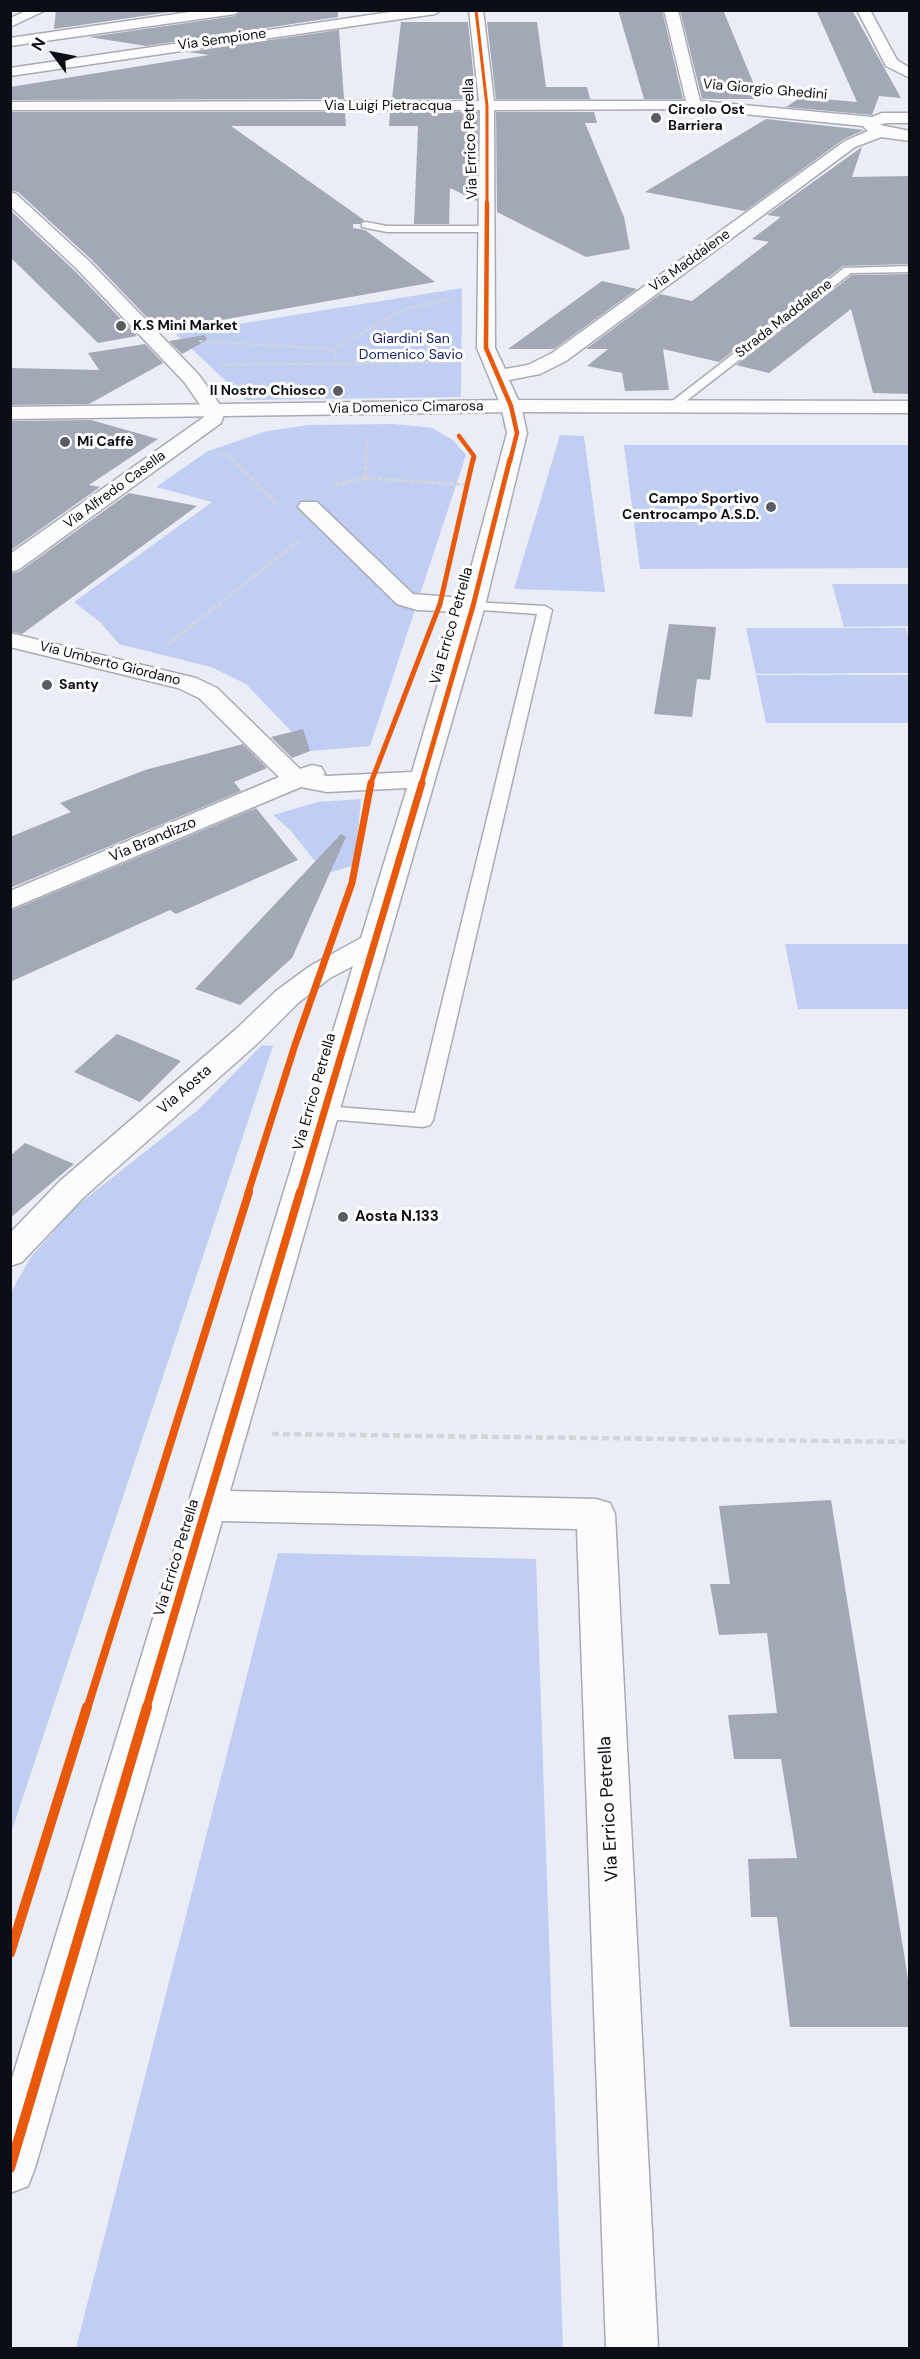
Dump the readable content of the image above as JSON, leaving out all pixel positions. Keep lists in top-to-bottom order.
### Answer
{
  "streets": {
    "street": [
      "Via Sempione",
      "Via Luigi Pietracqua",
      "Via Errico Petrella",
      "Via Maddalene",
      "Via Domenico Cimarosa",
      "Via Alfredo Casella",
      "Via Umberto Giordano",
      "Via Brandizzo",
      "Via Aosta"
    ],
    "lane": ["Strada Maddalene"]
  },
  "crossings": [
    ["Via Luigi Pietracqua", "Via Errico Petrella"],
    ["Via Luigi Pietracqua", "Via Maddalene"],
    ["Via Errico Petrella", "Via Maddalene"],
    ["Via Errico Petrella", "Via Domenico Cimarosa"],
    ["Via Errico Petrella", "Via Aosta"],
    ["Via Maddalene", "Via Domenico Cimarosa"],
    ["Strada Maddalene", "Via Domenico Cimarosa"],
    ["Via Domenico Cimarosa", "Via Alfredo Casella"],
    ["Via Umberto Giordano", "Via Brandizzo"]
  ],
  "parks": ["Giardini San Domenico Savio"],
  "places": [
    "Circolo Ost Barriera",
    "K.S Mini Market",
    "Il Nostro Chiosco",
    "Mi Caffè",
    "Campo Sportivo Centrocampo A.S.D.",
    "Santy",
    "Aosta N.133"
  ],
  "north": "top left"
}
